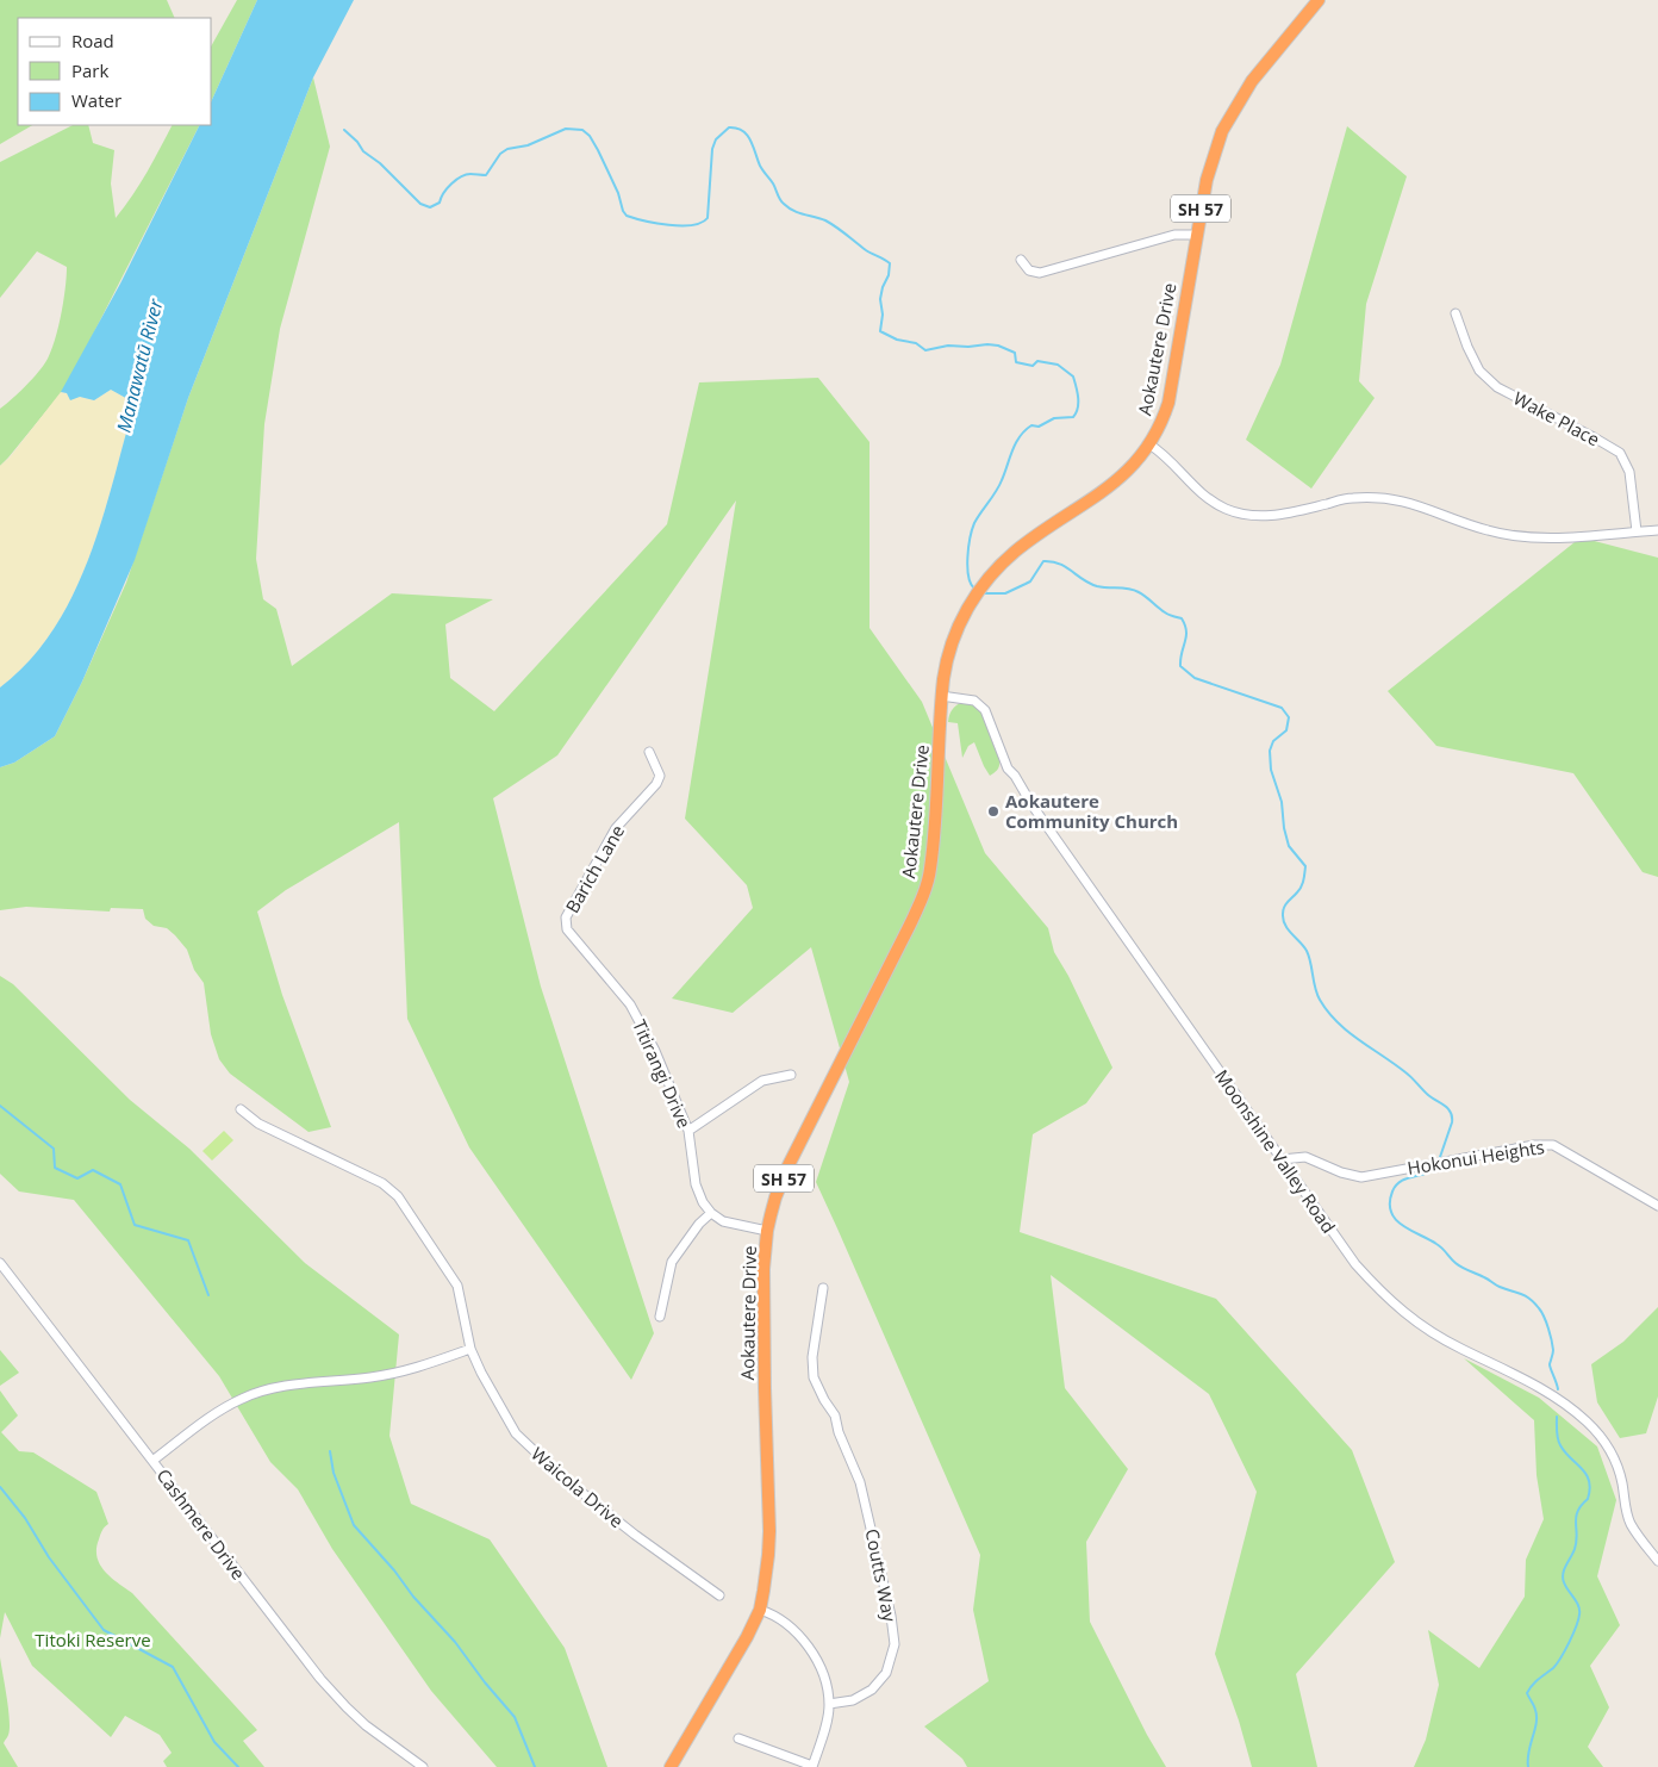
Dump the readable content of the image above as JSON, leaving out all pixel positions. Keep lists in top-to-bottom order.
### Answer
{
  "streets": {
    "highway": ["SH 57", "Aokautere Drive"],
    "street": [
      "Wake Place",
      "Barich Lane",
      "Titirangi Drive",
      "Moonshine Valley Road",
      "Hokonui Heights",
      "Waicola Drive",
      "Cashmere Drive",
      "Coutts Way"
    ]
  },
  "crossings": [
    ["Aokautere Drive", "Moonshine Valley Road"],
    ["Barich Lane", "Titirangi Drive"],
    ["Moonshine Valley Road", "Hokonui Heights"]
  ],
  "water": ["Manawatū River"],
  "parks": ["Titoki Reserve"],
  "places": ["Aokautere Community Church"],
  "legend": ["Road", "Park", "Water"]
}
